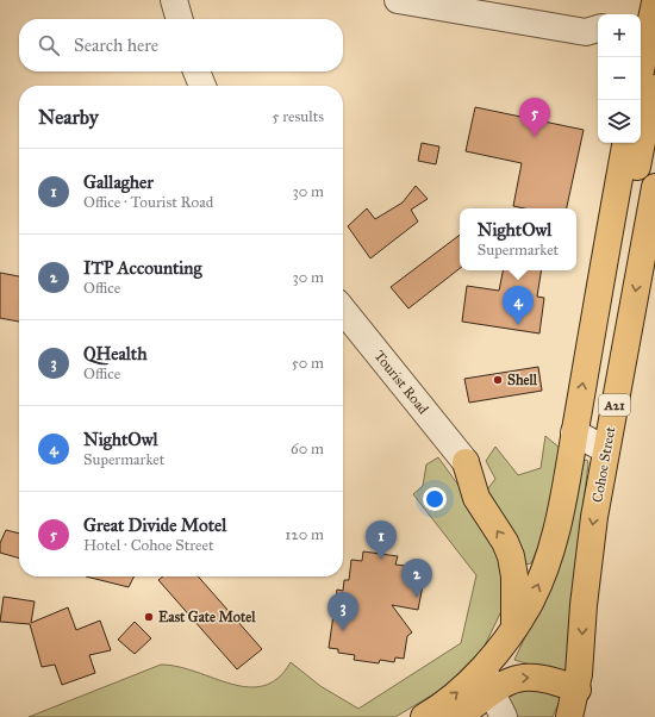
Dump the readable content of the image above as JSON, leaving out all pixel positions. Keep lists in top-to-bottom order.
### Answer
{
  "streets": {
    "highway": ["A21", "Cohoe Street"],
    "street": ["Tourist Road"]
  },
  "places": ["Shell", "East Gate Motel"],
  "page": {
    "map_buttons": ["+", "−"],
    "search": "Search here",
    "heading": ["Nearby", "5 results"],
    "pins": [
      "5",
      "4",
      "1",
      "2",
      "3"
    ],
    "list": [
      {
        "mark": "1",
        "name": "Gallagher",
        "note": "Office · Tourist Road",
        "value": "30 m"
      },
      {
        "mark": "2",
        "name": "ITP Accounting",
        "note": "Office",
        "value": "30 m"
      },
      {
        "mark": "3",
        "name": "QHealth",
        "note": "Office",
        "value": "50 m"
      },
      {
        "mark": "4",
        "name": "NightOwl",
        "note": "Supermarket",
        "value": "60 m"
      },
      {
        "mark": "5",
        "name": "Great Divide Motel",
        "note": "Hotel · Cohoe Street",
        "value": "120 m"
      }
    ],
    "popup": ["NightOwl", "Supermarket"]
  }
}
